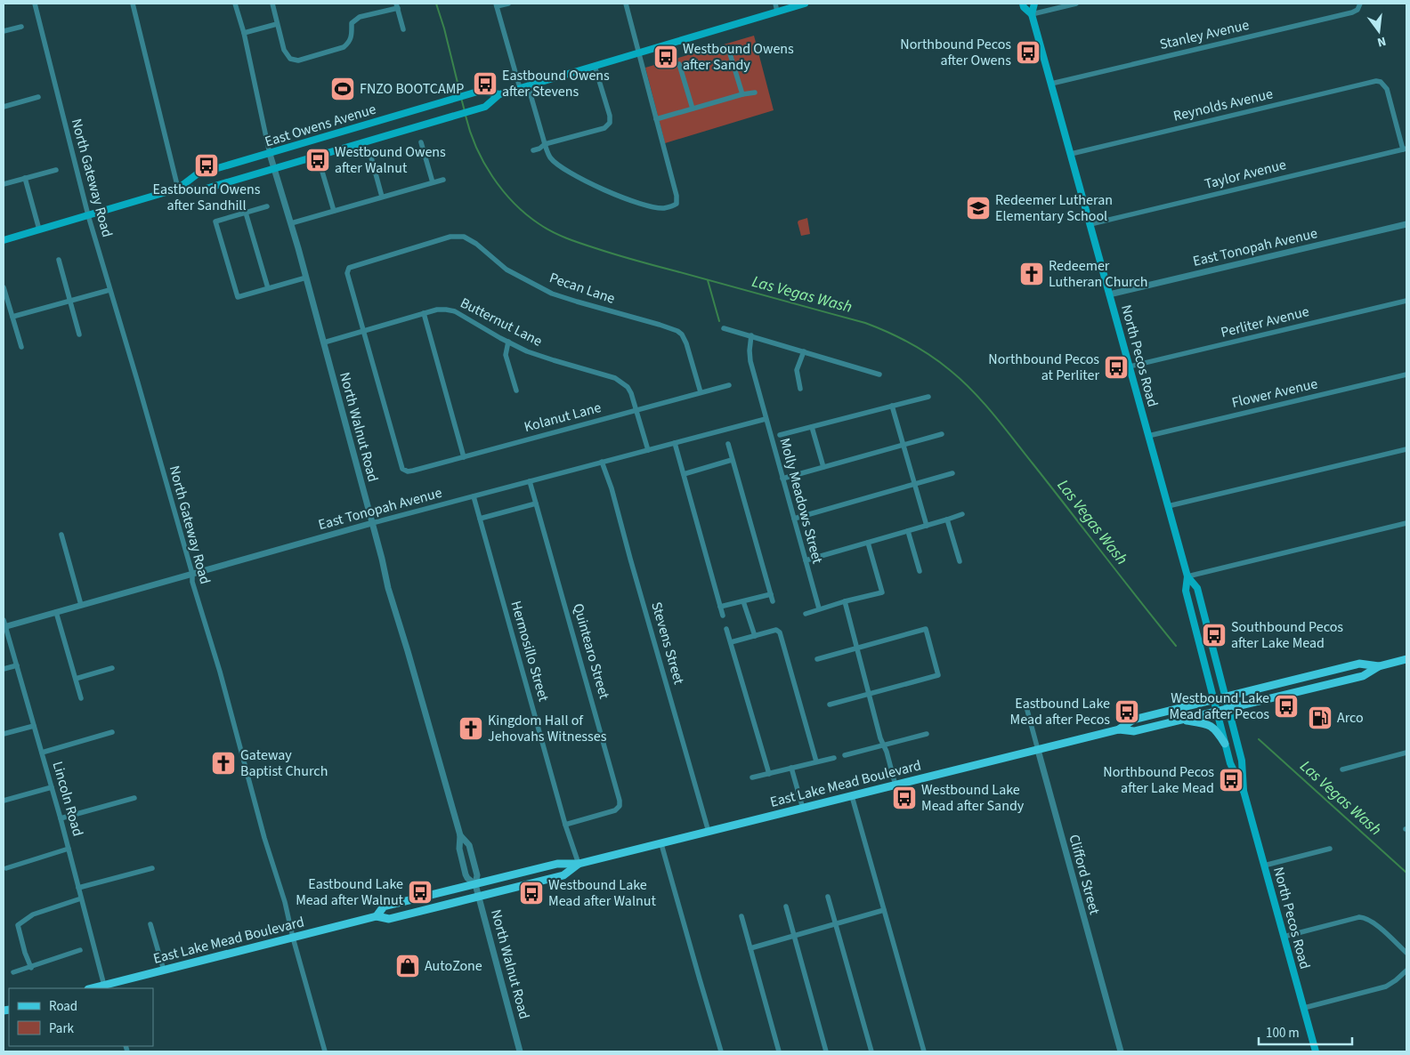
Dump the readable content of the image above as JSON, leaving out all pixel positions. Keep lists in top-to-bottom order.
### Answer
{
  "streets": {
    "main road": ["East Owens Avenue", "North Pecos Road", "East Lake Mead Boulevard"],
    "street": [
      "Stanley Avenue",
      "Reynolds Avenue",
      "Taylor Avenue",
      "North Gateway Road",
      "East Tonopah Avenue",
      "Pecan Lane",
      "Butternut Lane",
      "Perliter Avenue",
      "Flower Avenue",
      "Kolanut Lane",
      "North Walnut Road",
      "Molly Meadows Street",
      "Stevens Street",
      "Hermosillo Street",
      "Quintearo Street",
      "Lincoln Road",
      "Clifford Street"
    ]
  },
  "crossings": [
    ["Stanley Avenue", "North Pecos Road"],
    ["Reynolds Avenue", "Taylor Avenue"],
    ["Reynolds Avenue", "North Pecos Road"],
    ["East Owens Avenue", "North Gateway Road"],
    ["East Owens Avenue", "North Walnut Road"],
    ["Taylor Avenue", "North Pecos Road"],
    ["North Gateway Road", "East Tonopah Avenue"],
    ["North Gateway Road", "East Lake Mead Boulevard"],
    ["East Tonopah Avenue", "Butternut Lane"],
    ["East Tonopah Avenue", "North Pecos Road"],
    ["East Tonopah Avenue", "North Walnut Road"],
    ["East Tonopah Avenue", "Molly Meadows Street"],
    ["East Tonopah Avenue", "Stevens Street"],
    ["East Tonopah Avenue", "Hermosillo Street"],
    ["East Tonopah Avenue", "Quintearo Street"],
    ["East Tonopah Avenue", "Lincoln Road"],
    ["Pecan Lane", "Butternut Lane"],
    ["Pecan Lane", "Kolanut Lane"],
    ["Butternut Lane", "Kolanut Lane"],
    ["Butternut Lane", "North Walnut Road"],
    ["Perliter Avenue", "North Pecos Road"],
    ["North Pecos Road", "Flower Avenue"],
    ["North Pecos Road", "East Lake Mead Boulevard"],
    ["North Walnut Road", "East Lake Mead Boulevard"],
    ["Stevens Street", "East Lake Mead Boulevard"],
    ["Hermosillo Street", "Quintearo Street"],
    ["Hermosillo Street", "East Lake Mead Boulevard"],
    ["East Lake Mead Boulevard", "Lincoln Road"],
    ["East Lake Mead Boulevard", "Clifford Street"]
  ],
  "water": ["Las Vegas Wash"],
  "places": {
    "bus stop": [
      "Northbound Pecos after Owens",
      "Westbound Owens after Sandy",
      "Eastbound Owens after Stevens",
      "Westbound Owens after Walnut",
      "Eastbound Owens after Sandhill",
      "Northbound Pecos at Perliter",
      "Southbound Pecos after Lake Mead",
      "Westbound Lake Mead after Pecos",
      "Eastbound Lake Mead after Pecos",
      "Northbound Pecos after Lake Mead",
      "Westbound Lake Mead after Sandy",
      "Eastbound Lake Mead after Walnut",
      "Westbound Lake Mead after Walnut"
    ],
    "sports": ["FNZO BOOTCAMP"],
    "school or university": ["Redeemer Lutheran Elementary School"],
    "church": ["Redeemer Lutheran Church", "Kingdom Hall of Jehovahs Witnesses", "Gateway Baptist Church"],
    "fuel station": ["Arco"],
    "shop": ["AutoZone"]
  },
  "legend": ["Road", "Park"],
  "scale_bar": "100 m",
  "north": "bottom"
}
